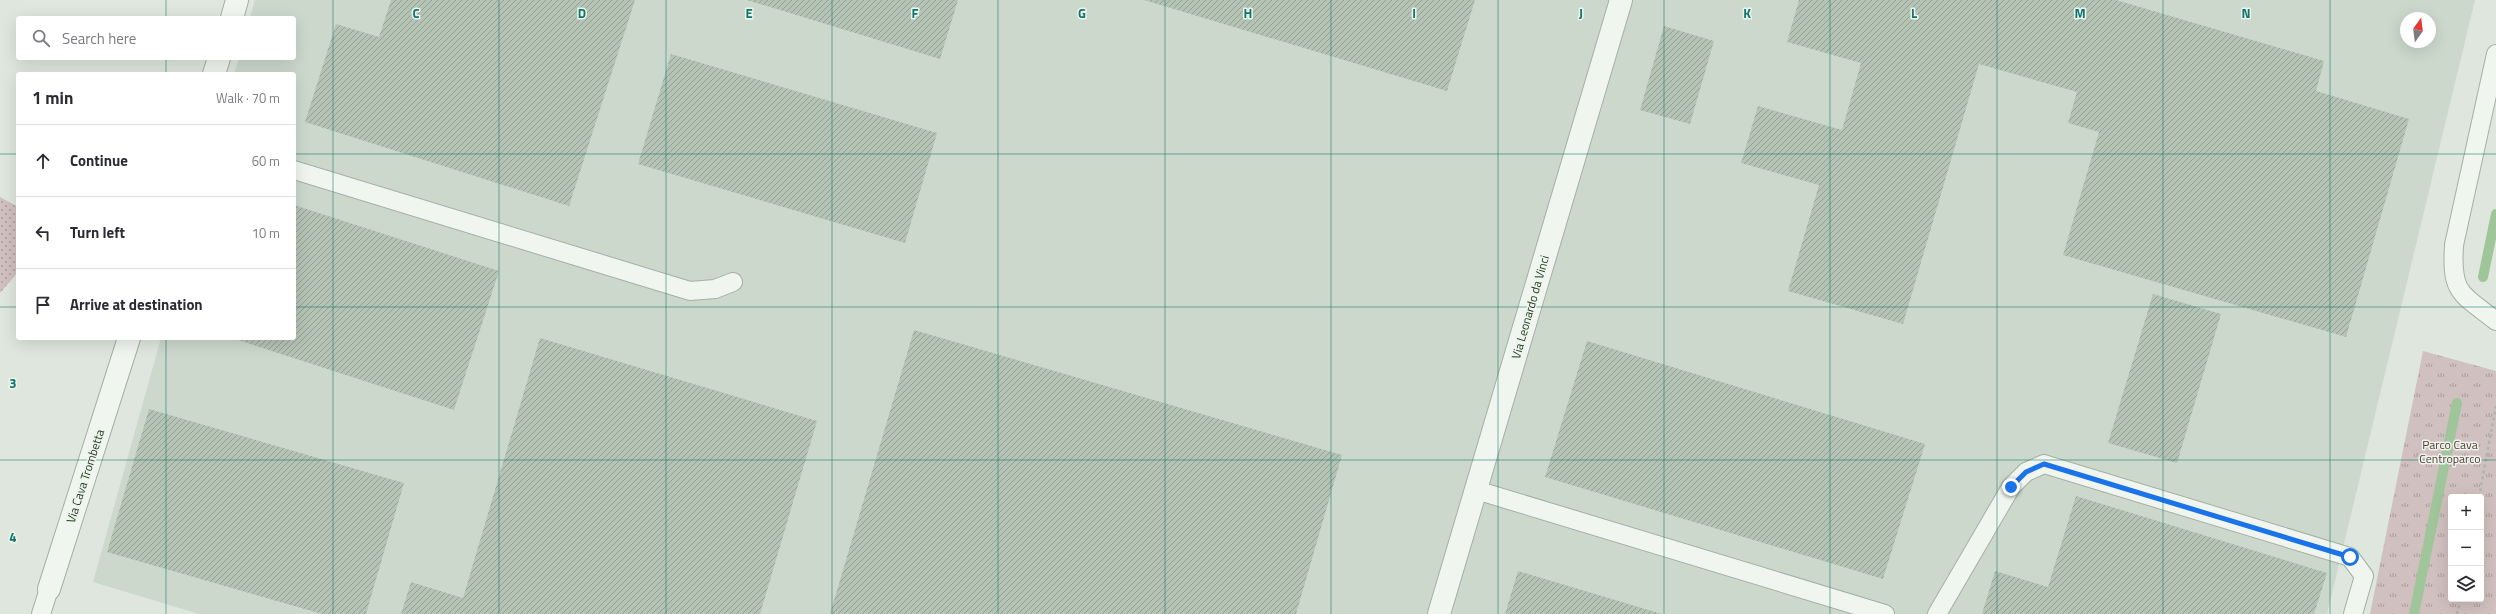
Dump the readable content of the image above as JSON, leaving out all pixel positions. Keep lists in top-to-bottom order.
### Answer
{
  "streets": {
    "street": ["Via Leonardo da Vinci", "Via Cava Trombetta"]
  },
  "parks": ["Parco Cava Centroparco"],
  "north": "top",
  "page": {
    "search": "Search here",
    "heading": ["1 min", "Walk · 70 m"],
    "list": [
      ["Continue", "60 m"],
      ["Turn left", "10 m"],
      "Arrive at destination"
    ],
    "map_buttons": ["+", "−"]
  },
  "grid": {
    "columns": [
      "C",
      "D",
      "E",
      "F",
      "G",
      "H",
      "I",
      "J",
      "K",
      "L",
      "M",
      "N"
    ],
    "rows": ["3", "4"]
  }
}
